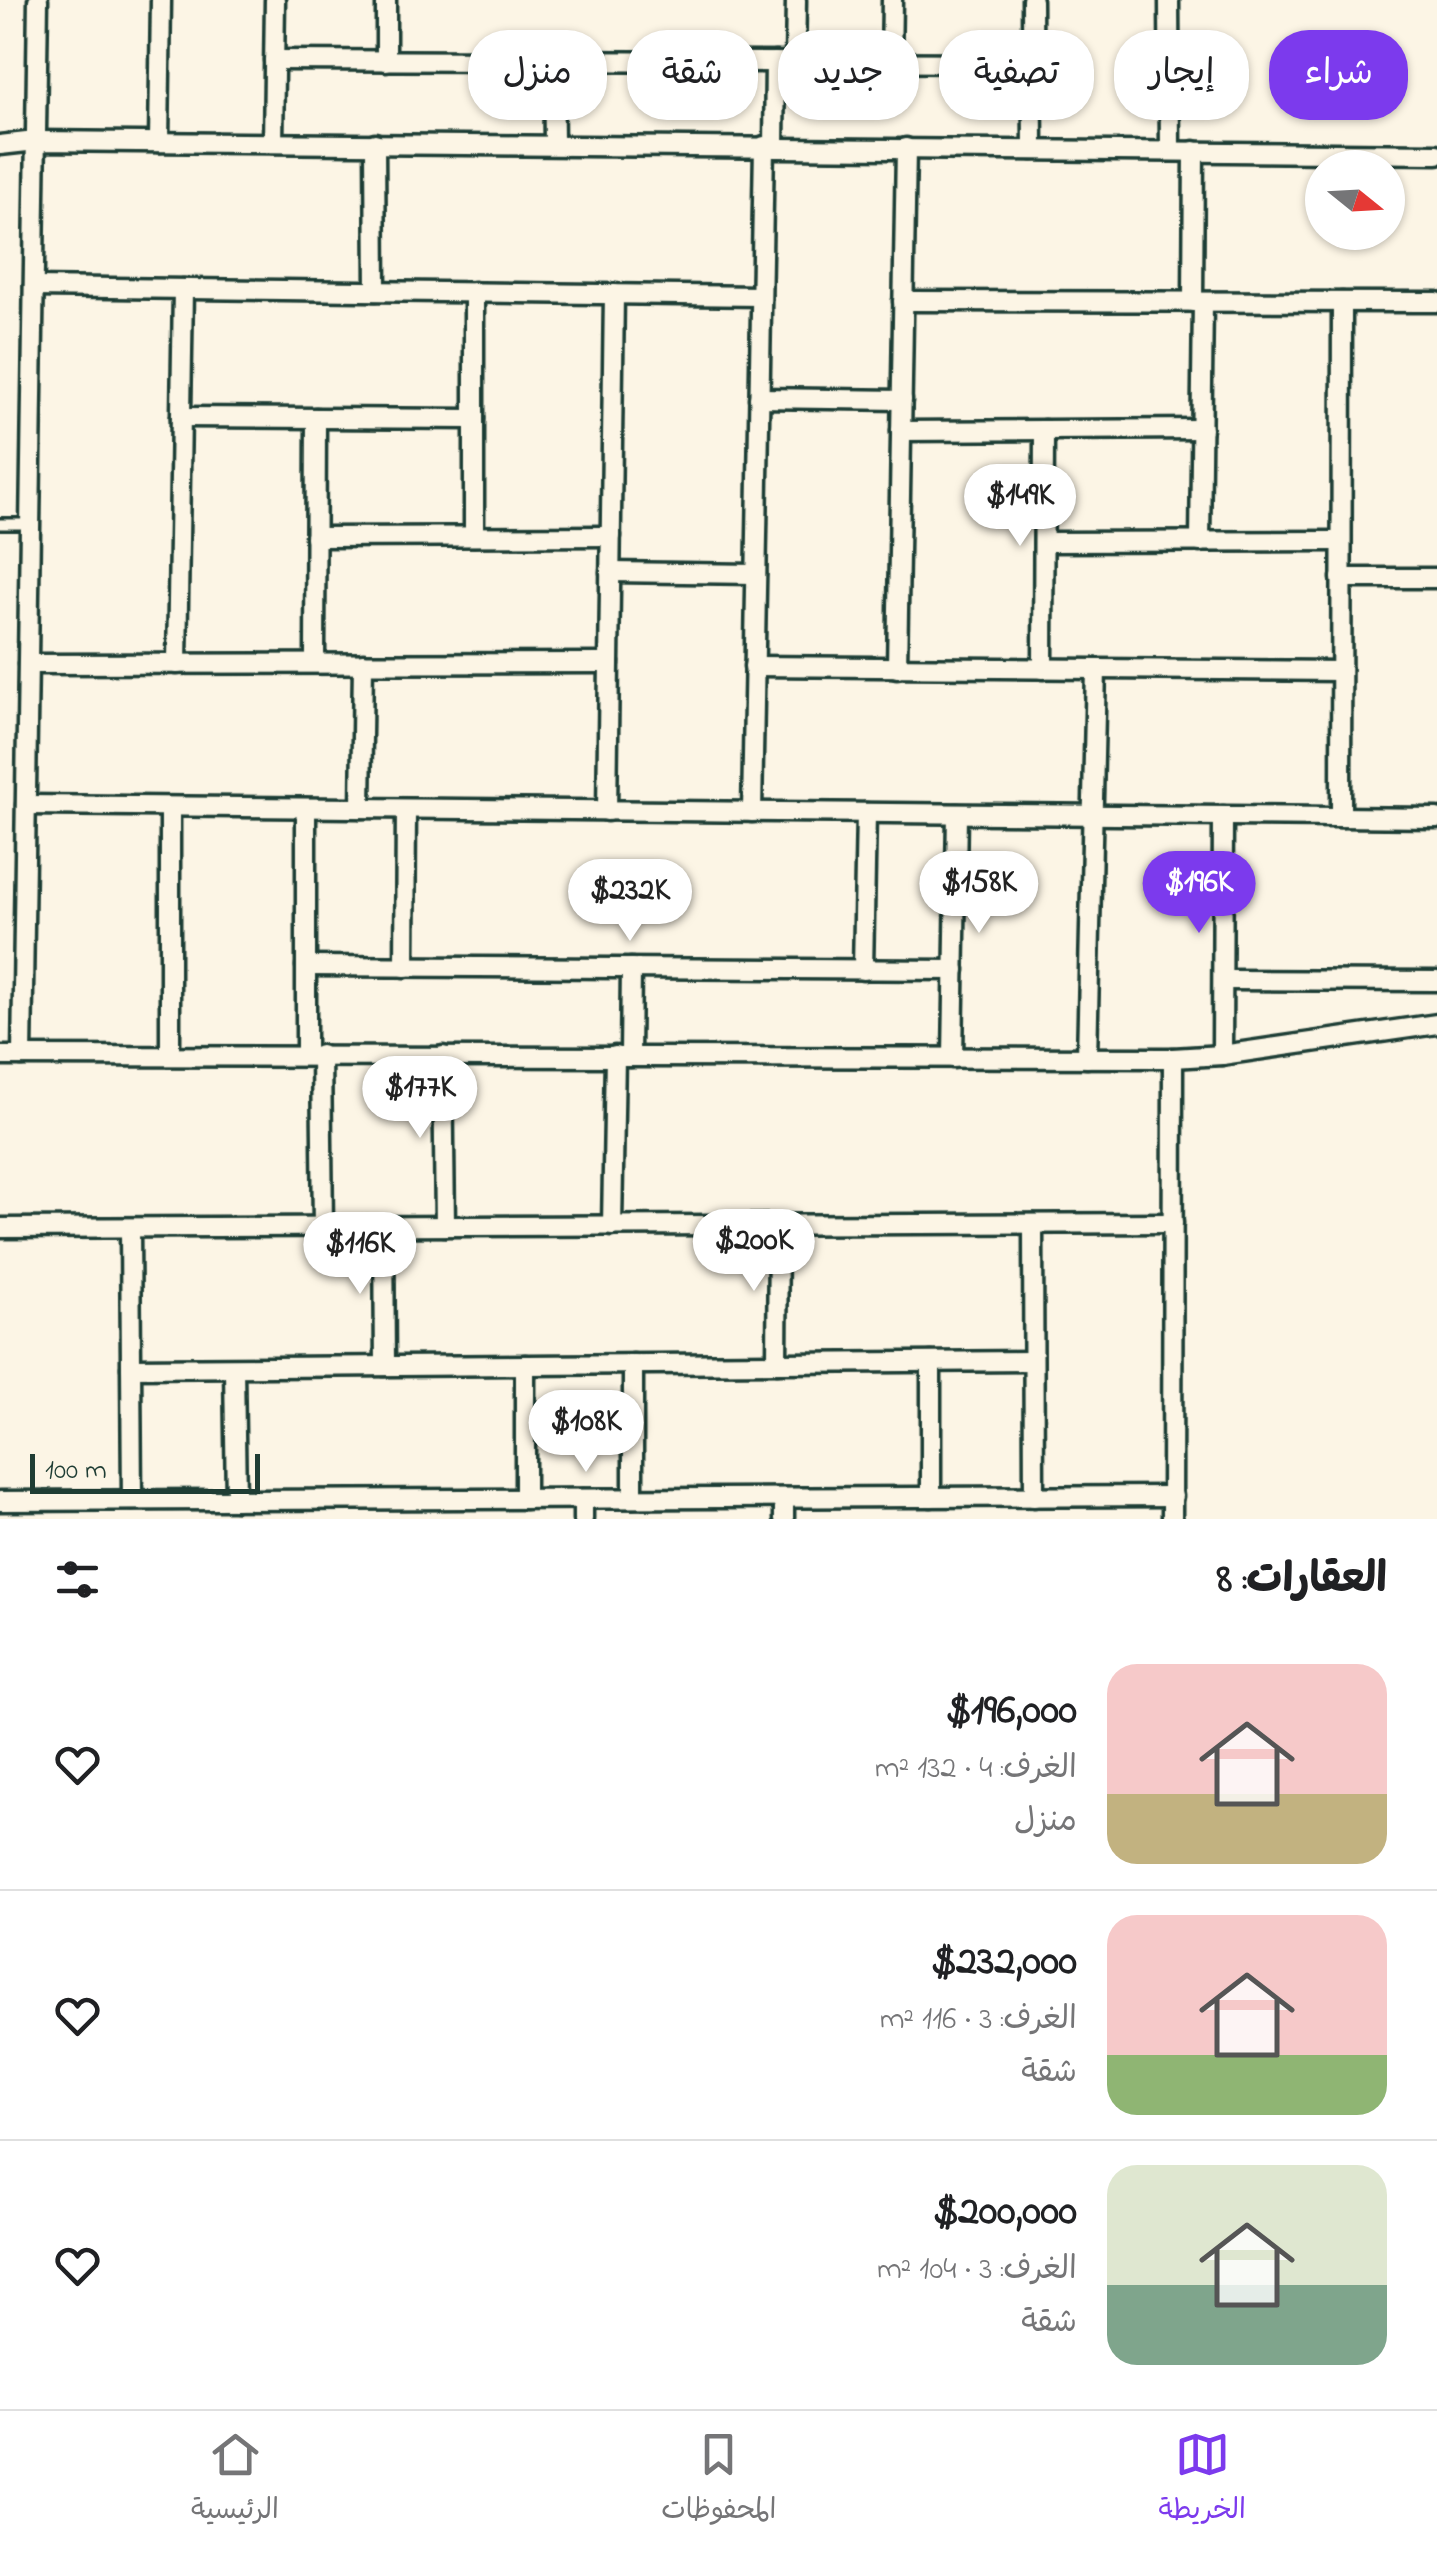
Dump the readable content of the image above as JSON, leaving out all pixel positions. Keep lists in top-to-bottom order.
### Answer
{
  "scale_bar": "100 m",
  "north": "right",
  "page": {
    "chip": [
      "شراء",
      "إيجار",
      "تصفية",
      "جديد",
      "شقة",
      "منزل"
    ],
    "price": [
      "$149K",
      "$158K",
      "$196K",
      "$232K",
      "$177K",
      "$200K",
      "$116K",
      "$108K"
    ],
    "scale": "100 m",
    "heading": "العقارات: 8",
    "list": [
      {
        "name": "$196,000",
        "note": "الغرف: 4 · 132 m² · منزل"
      },
      {
        "name": "$232,000",
        "note": "الغرف: 3 · 116 m² · شقة"
      },
      {
        "name": "$200,000",
        "note": "الغرف: 3 · 104 m² · شقة"
      }
    ],
    "tabs": ["الخريطة", "المحفوظات", "الرئيسية"]
  }
}
